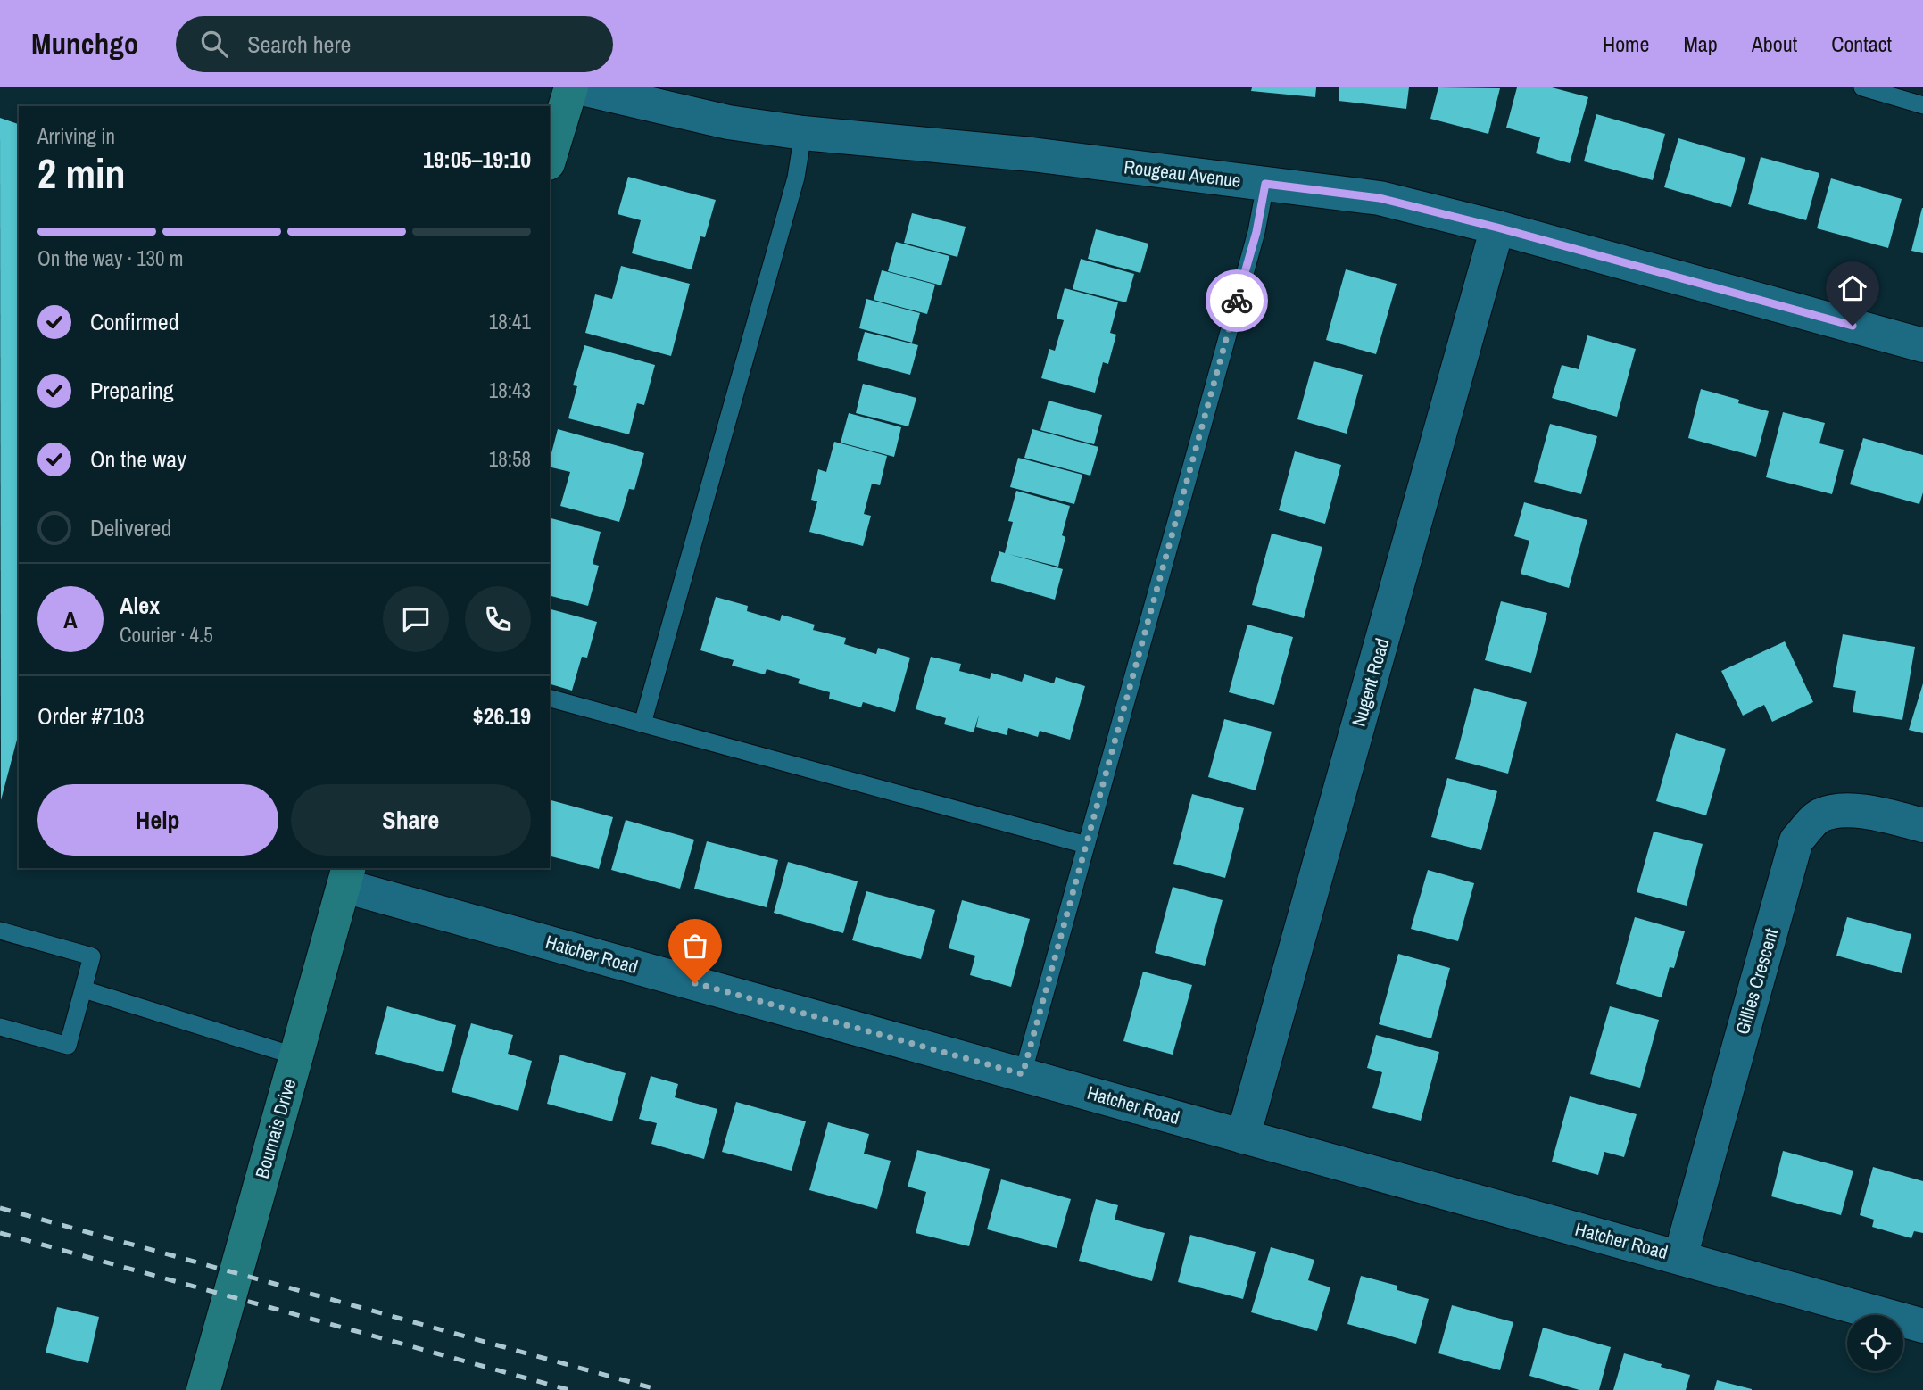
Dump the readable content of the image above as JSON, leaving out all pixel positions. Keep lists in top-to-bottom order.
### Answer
{
  "streets": {
    "street": [
      "Rougeau Avenue",
      "Nugent Road",
      "Hatcher Road",
      "Gillies Crescent",
      "Bournais Drive"
    ]
  },
  "crossings": [
    ["Rougeau Avenue", "Nugent Road"],
    ["Nugent Road", "Hatcher Road"],
    ["Hatcher Road", "Gillies Crescent"],
    ["Hatcher Road", "Bournais Drive"]
  ],
  "page": {
    "header": "Munchgo",
    "search": "Search here",
    "nav": [
      "Home",
      "Map",
      "About",
      "Contact"
    ],
    "heading": ["2 min", "Arriving in", "19:05–19:10"],
    "panel": [
      "Alex",
      "Courier · 4.5",
      "Order #7103",
      "$26.19"
    ],
    "bar": "On the way · 130 m",
    "list": [
      ["Confirmed", "18:41"],
      ["Preparing", "18:43"],
      ["On the way", "18:58"],
      "Delivered"
    ],
    "round": "A",
    "buttons": ["Help", "Share"]
  }
}
